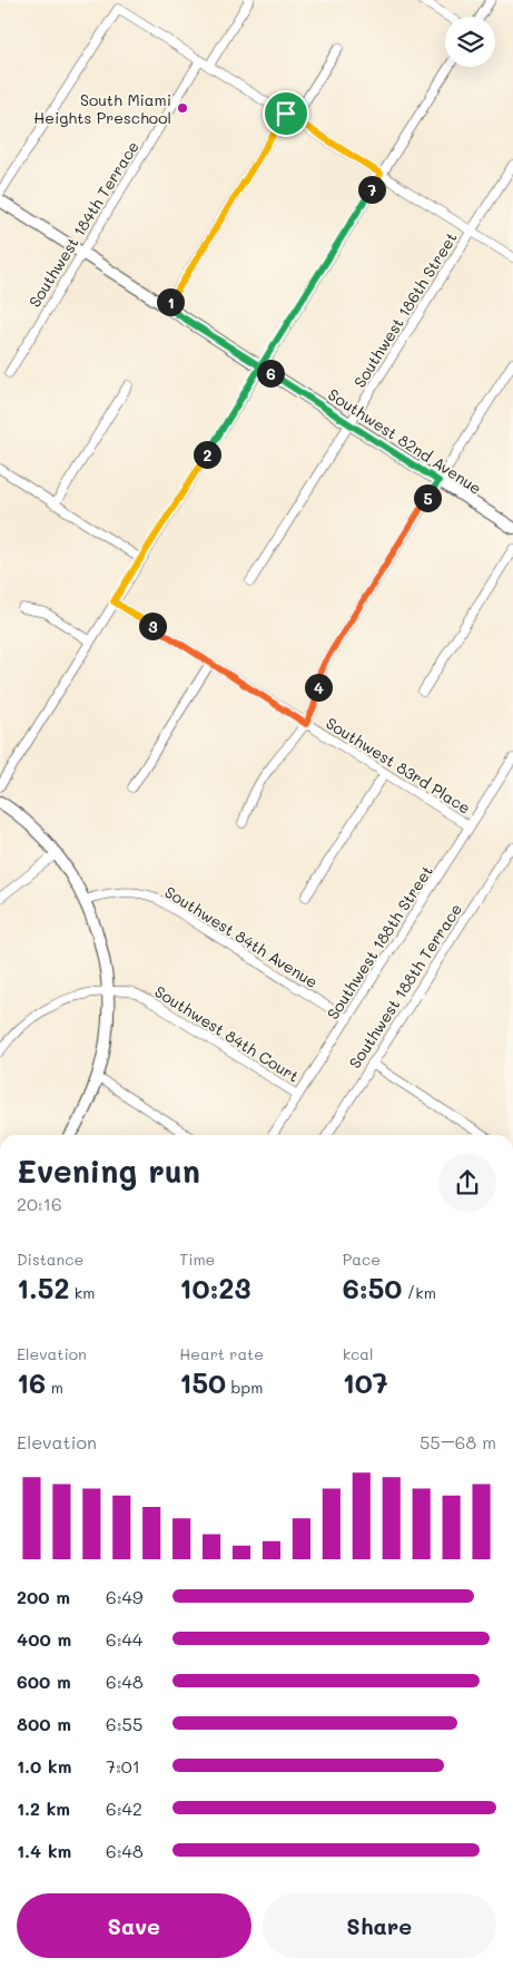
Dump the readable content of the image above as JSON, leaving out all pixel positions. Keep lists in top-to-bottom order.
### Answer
{
  "streets": {
    "street": [
      "Southwest 184th Terrace",
      "Southwest 186th Street",
      "Southwest 82nd Avenue",
      "Southwest 83rd Place",
      "Southwest 84th Avenue",
      "Southwest 188th Street",
      "Southwest 188th Terrace",
      "Southwest 84th Court"
    ]
  },
  "crossings": [
    ["Southwest 184th Terrace", "Southwest 82nd Avenue"],
    ["Southwest 186th Street", "Southwest 82nd Avenue"],
    ["Southwest 83rd Place", "Southwest 188th Street"],
    ["Southwest 84th Avenue", "Southwest 188th Street"],
    ["Southwest 188th Street", "Southwest 84th Court"]
  ],
  "places": ["South Miami Heights Preschool"],
  "page": {
    "pins": [
      "7",
      "1",
      "6",
      "2",
      "5",
      "3",
      "4"
    ],
    "heading": ["Evening run", "20:16"],
    "stats": [
      ["Distance", "1.52 km"],
      ["Time", "10:23"],
      ["Pace", "6:50 /km"],
      ["Elevation", "16 m"],
      ["Heart rate", "150 bpm"],
      ["kcal", "107"]
    ],
    "chart": ["Elevation", "55–68 m"],
    "list": [
      {
        "name": "200 m",
        "note": "6:49"
      },
      {
        "name": "400 m",
        "note": "6:44"
      },
      {
        "name": "600 m",
        "note": "6:48"
      },
      {
        "name": "800 m",
        "note": "6:55"
      },
      {
        "name": "1.0 km",
        "note": "7:01"
      },
      {
        "name": "1.2 km",
        "note": "6:42"
      },
      {
        "name": "1.4 km",
        "note": "6:48"
      }
    ],
    "buttons": ["Save", "Share"]
  }
}
